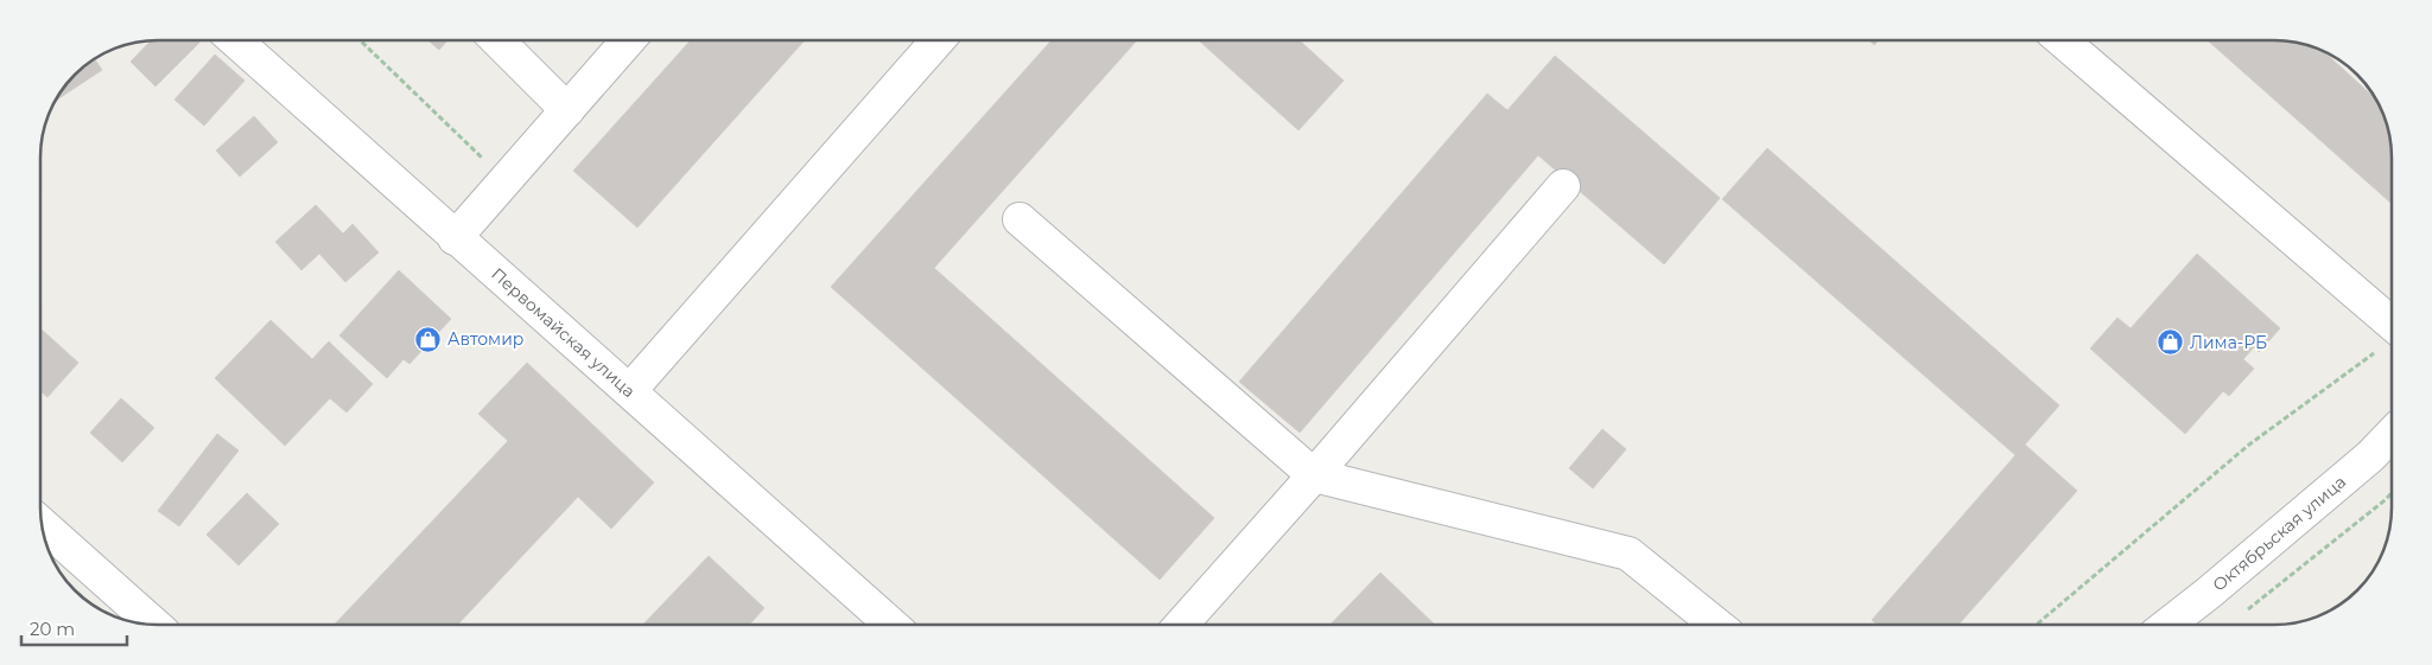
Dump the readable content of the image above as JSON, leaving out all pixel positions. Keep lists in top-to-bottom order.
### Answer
{
  "streets": {
    "street": ["Первомайская улица", "Октябрьская улица"]
  },
  "places": {
    "shop": ["Автомир", "Лима-РБ"]
  },
  "scale_bar": "20 m"
}
